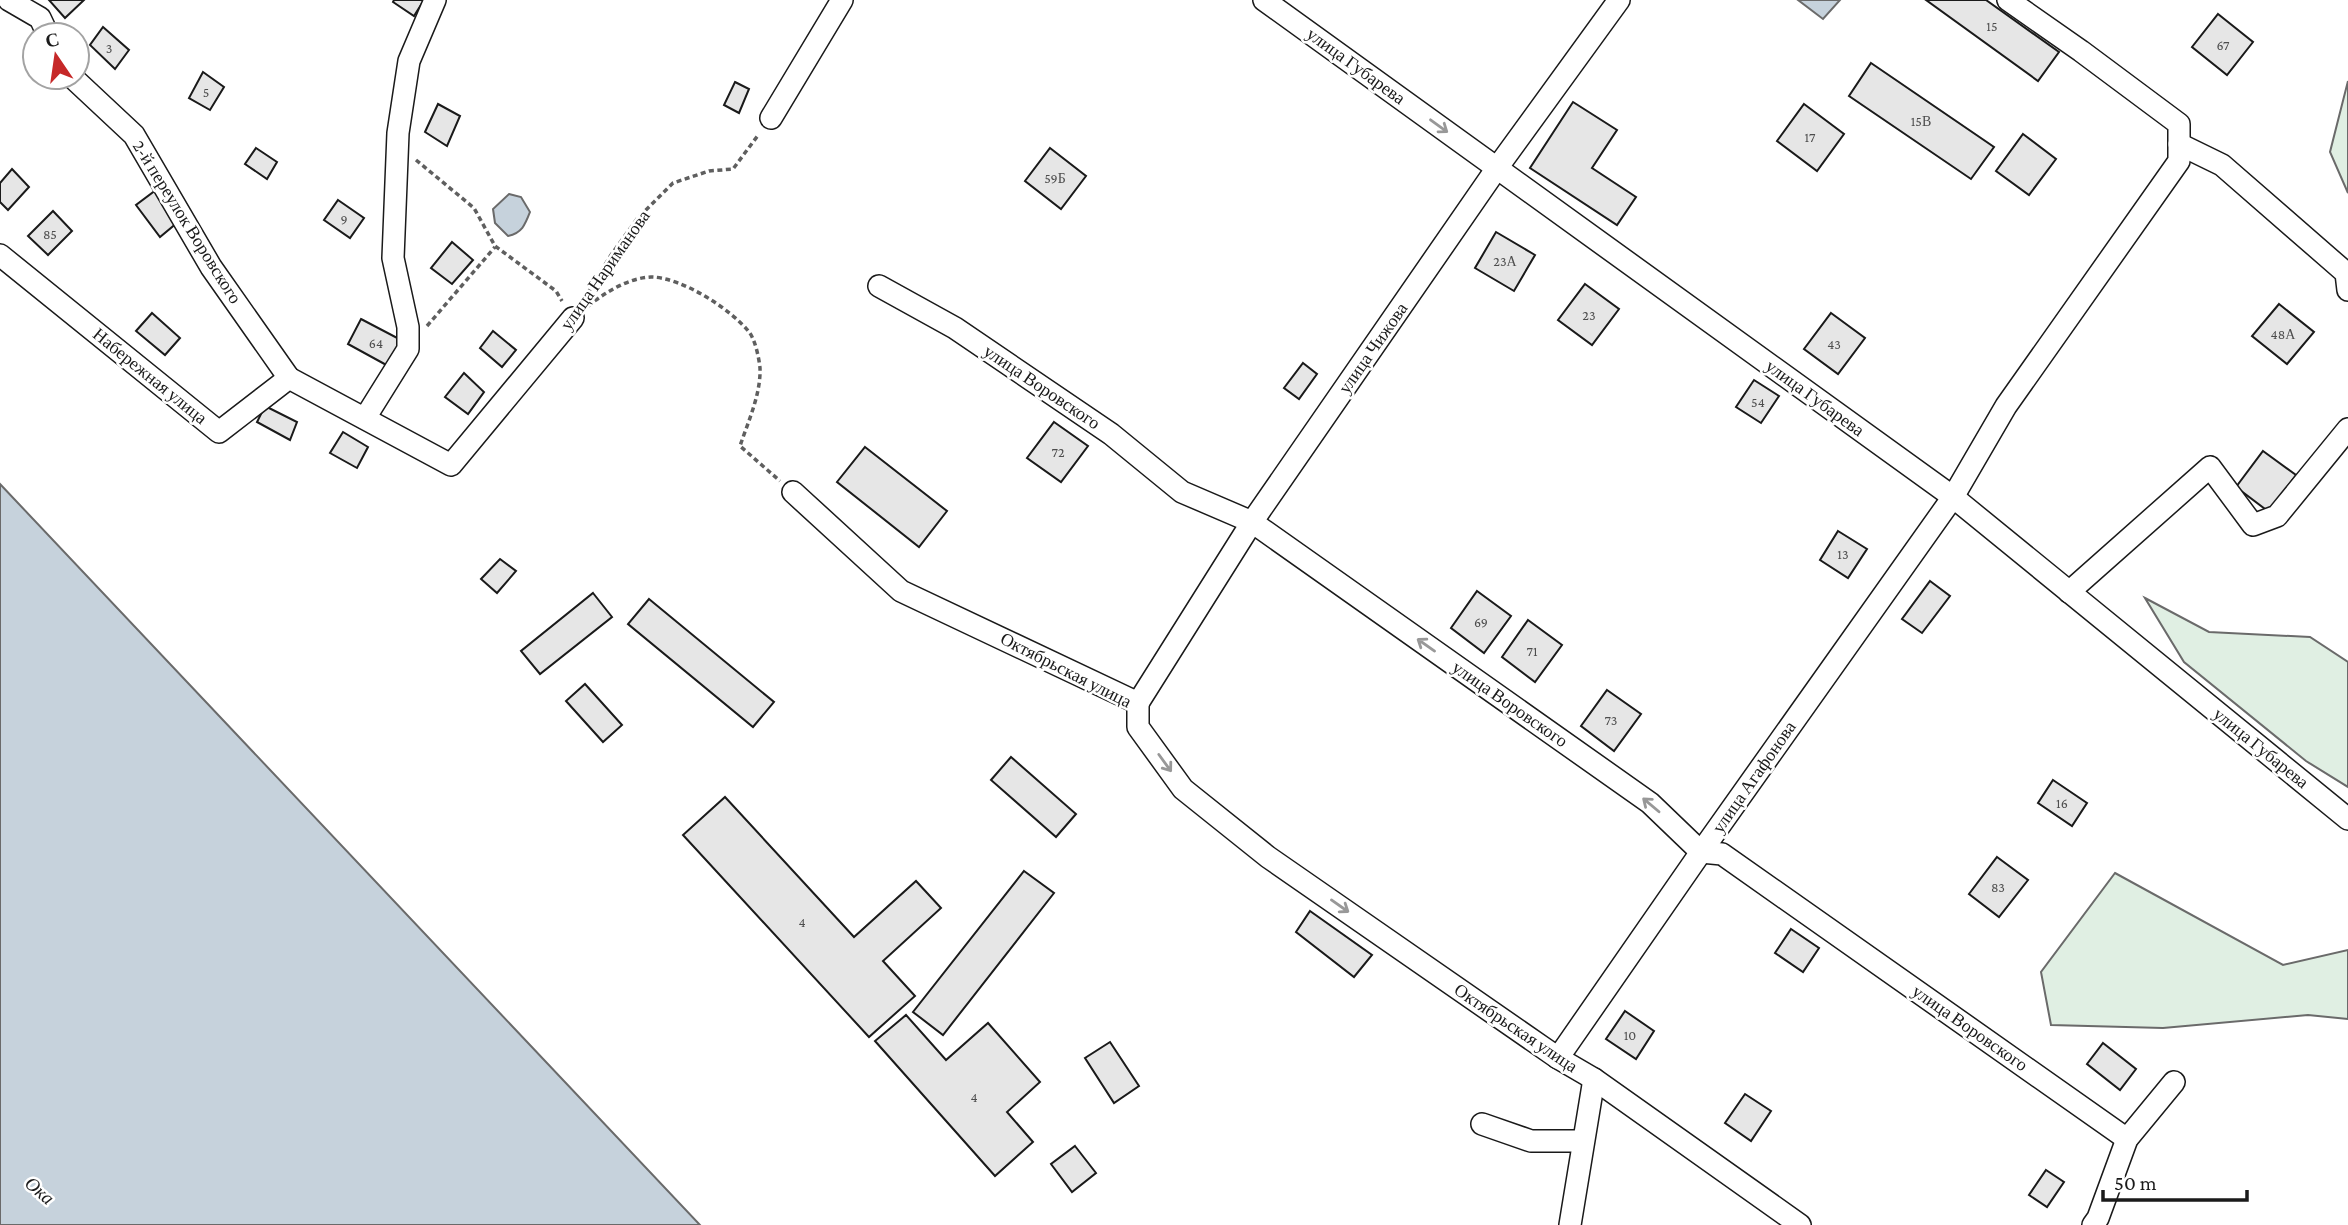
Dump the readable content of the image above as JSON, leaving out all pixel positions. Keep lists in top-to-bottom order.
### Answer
{
  "streets": {
    "street": [
      "улица Губарева",
      "2-й переулок Воровского",
      "улица Нариманова",
      "улица Чижова",
      "Набережная улица",
      "улица Воровского",
      "Октябрьская улица",
      "улица Агафонова"
    ]
  },
  "crossings": [
    ["улица Губарева", "улица Чижова"],
    ["улица Губарева", "улица Агафонова"],
    ["2-й переулок Воровского", "Набережная улица"],
    ["улица Чижова", "улица Воровского"],
    ["улица Чижова", "Октябрьская улица"],
    ["улица Воровского", "улица Агафонова"],
    ["Октябрьская улица", "улица Агафонова"]
  ],
  "one_way": ["улица Воровского", "Октябрьская улица"],
  "water": ["Ока"],
  "house_numbers": [
    "15",
    "67",
    "3",
    "5",
    "15В",
    "17",
    "59Б",
    "9",
    "85",
    "23А",
    "23",
    "48А",
    "64",
    "43",
    "54",
    "72",
    "13",
    "69",
    "71",
    "73",
    "16",
    "83",
    "4",
    "10",
    "4"
  ],
  "scale_bar": "50 m",
  "north": "top"
}
